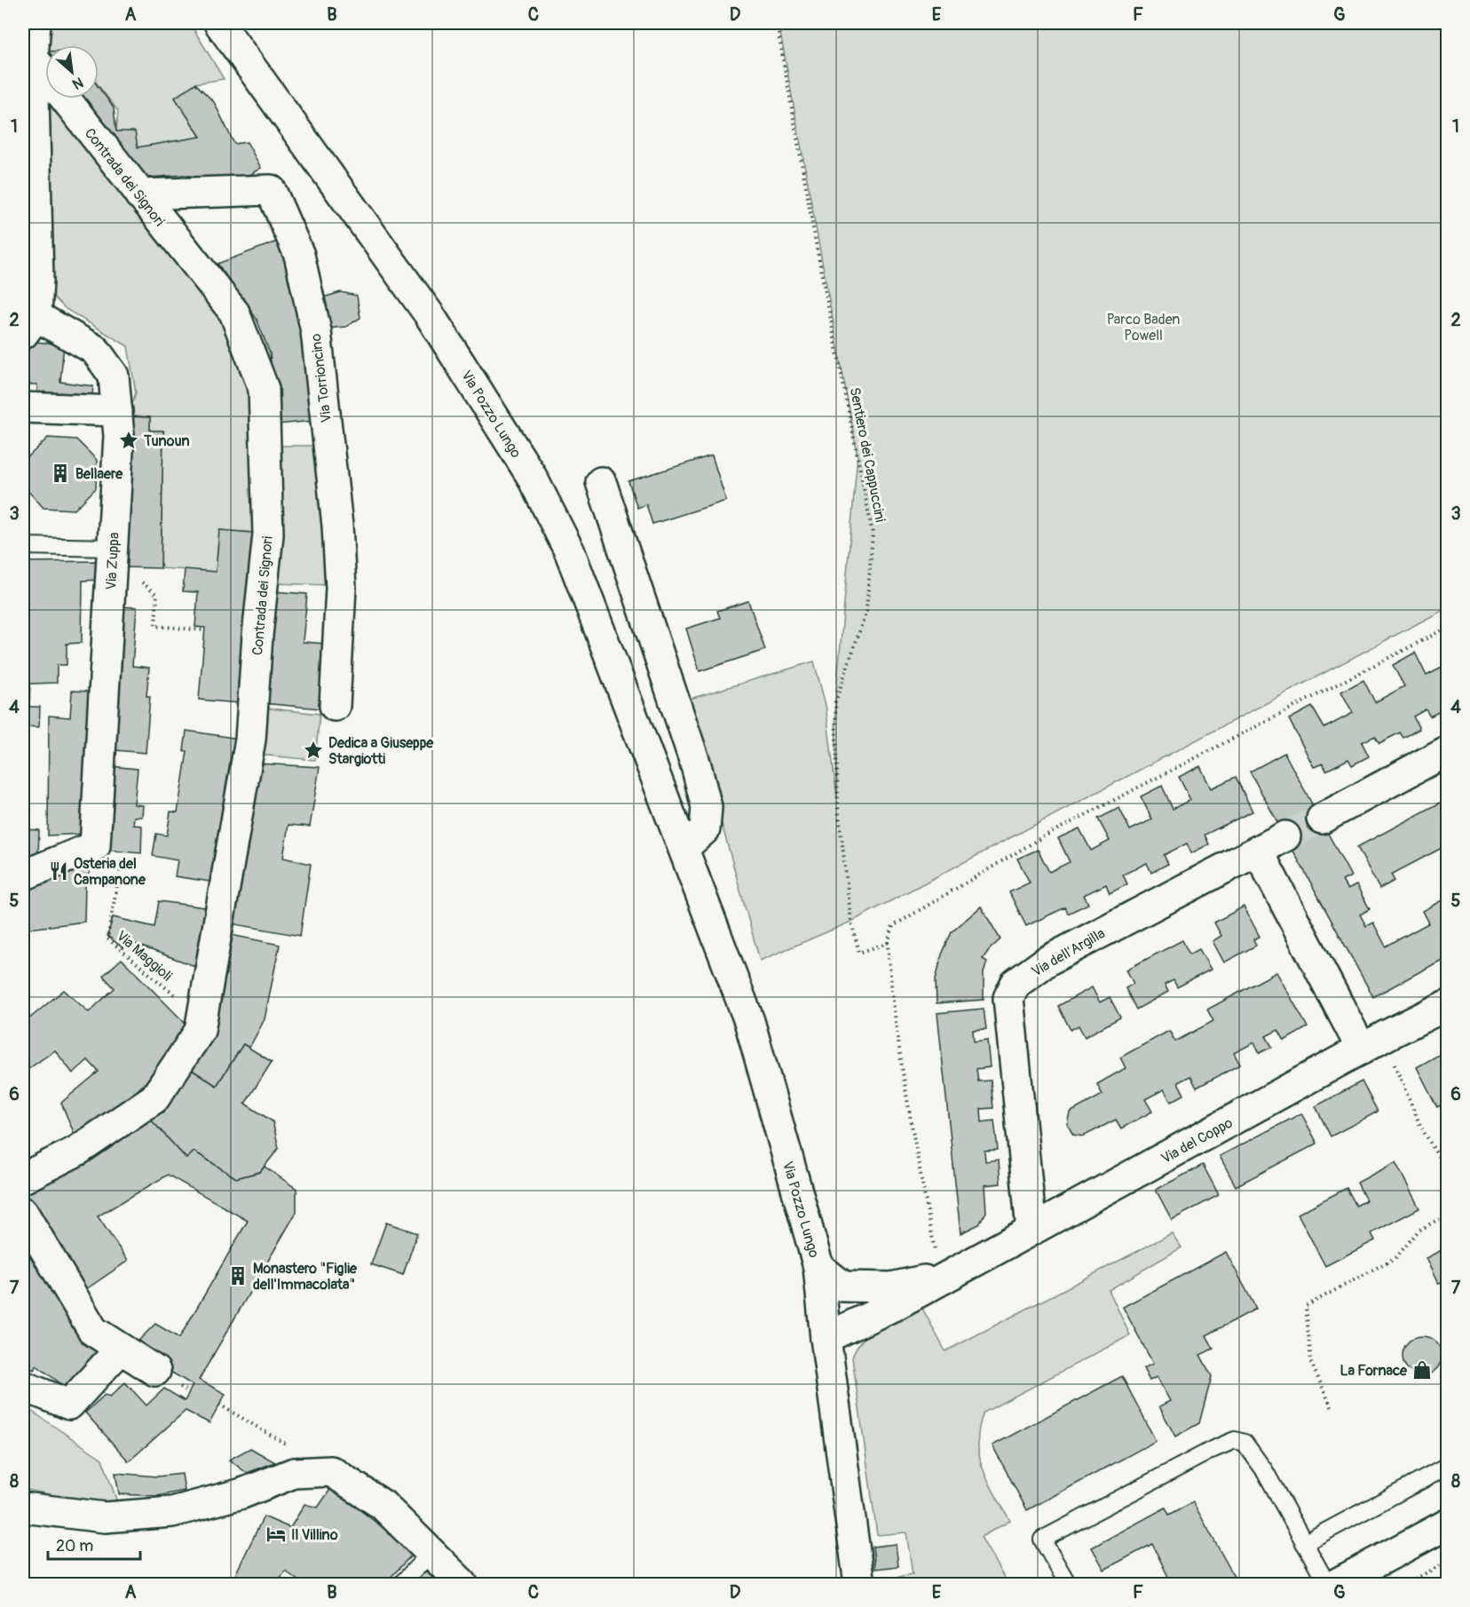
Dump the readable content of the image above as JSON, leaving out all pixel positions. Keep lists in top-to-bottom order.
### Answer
{
  "streets": {
    "street": [
      "Contrada dei Signori",
      "Via Torrioncino",
      "Via Pozzo Lungo",
      "Via Zuppa",
      "Via dell'Argilla",
      "Via del Coppo"
    ],
    "path": ["Sentiero dei Cappuccini", "Via Maggioli"]
  },
  "crossings": [
    ["Contrada dei Signori", "Via Torrioncino"],
    ["Contrada dei Signori", "Via Maggioli"],
    ["Via Pozzo Lungo", "Via del Coppo"],
    ["Via Zuppa", "Via Maggioli"],
    ["Via dell'Argilla", "Via del Coppo"]
  ],
  "parks": ["Parco Baden Powell"],
  "places": {
    "place": ["Tunoun", "Dedica a Giuseppe Stargiotti"],
    "building": ["Bellaere", "Monastero \"Figlie dell'Immacolata\""],
    "restaurant": ["Osteria del Campanone"],
    "shop": ["La Fornace"],
    "hotel": ["Il Villino"]
  },
  "scale_bar": "20 m",
  "north": "bottom right",
  "grid": {
    "columns": [
      "A",
      "B",
      "C",
      "D",
      "E",
      "F",
      "G"
    ],
    "rows": [
      "1",
      "2",
      "3",
      "4",
      "5",
      "6",
      "7",
      "8"
    ]
  }
}
